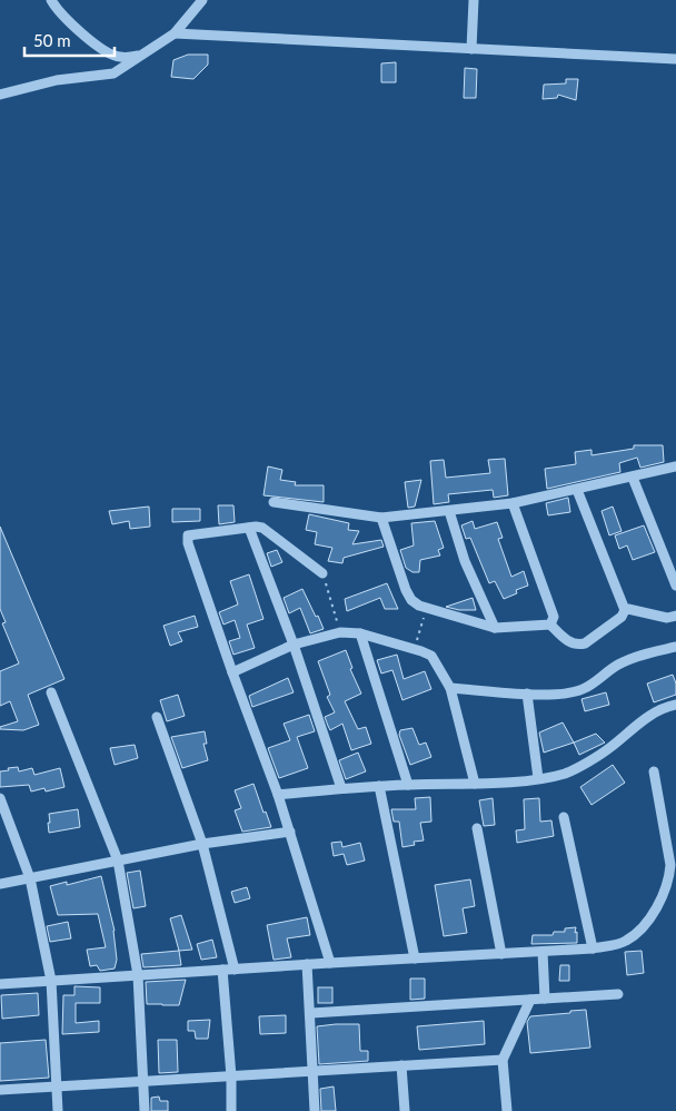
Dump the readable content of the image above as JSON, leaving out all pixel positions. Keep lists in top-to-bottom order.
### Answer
{
  "scale_bar": "50 m"
}
